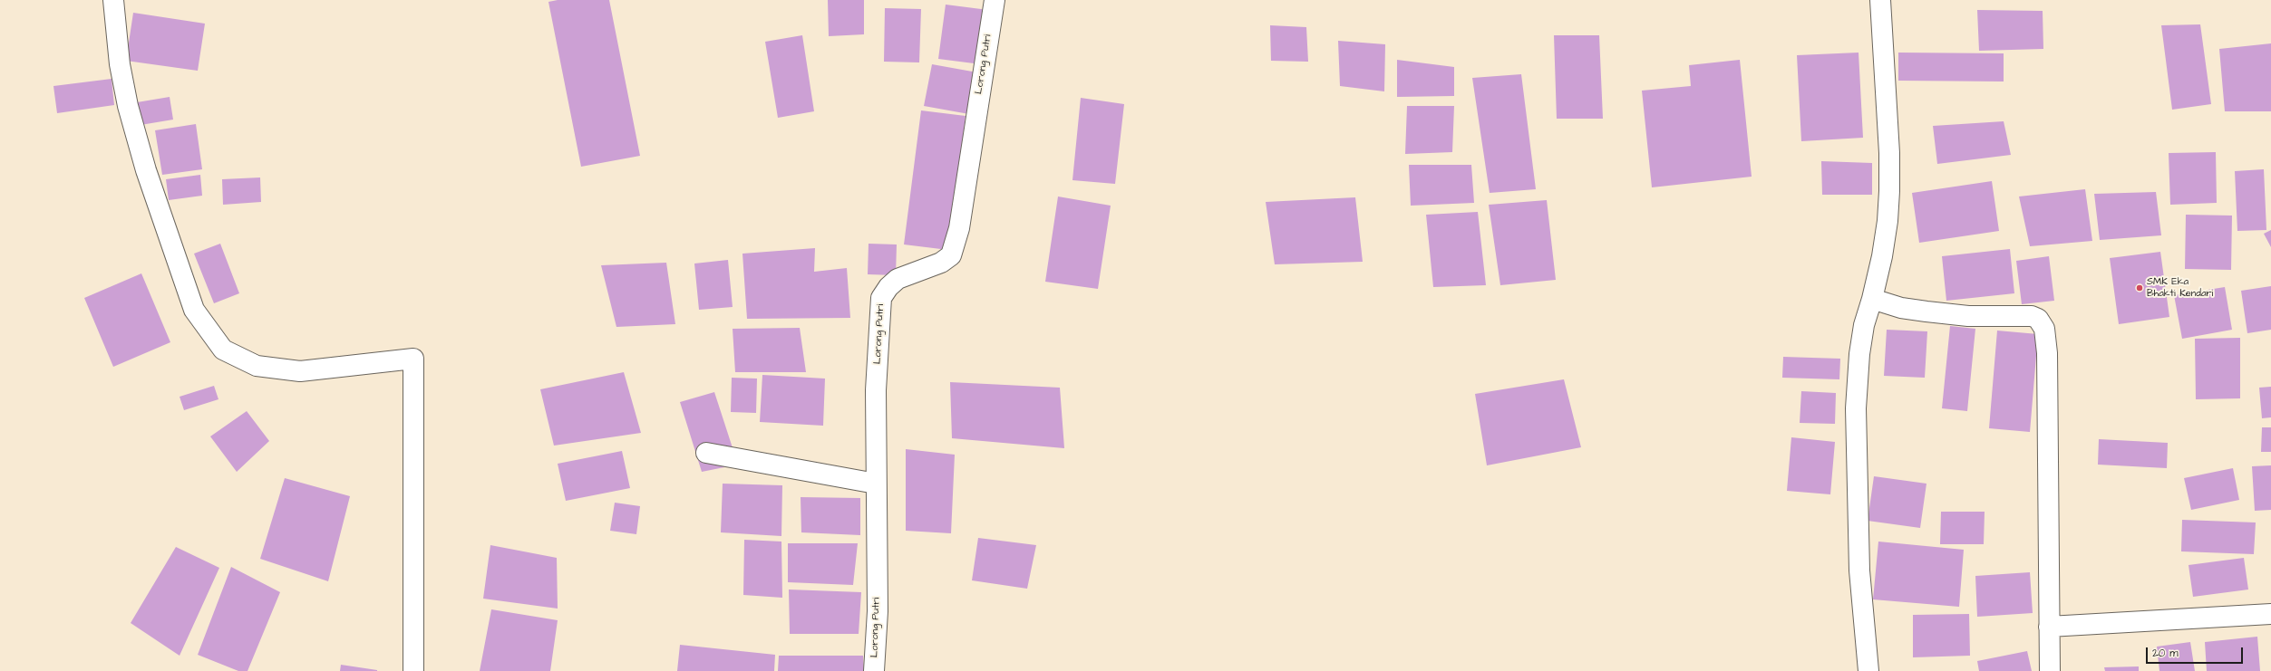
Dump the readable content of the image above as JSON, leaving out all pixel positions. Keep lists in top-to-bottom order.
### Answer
{
  "streets": {
    "street": ["Lorong Putri"]
  },
  "places": ["SMK Eka Bhakti Kendari"],
  "scale_bar": "20 m"
}
